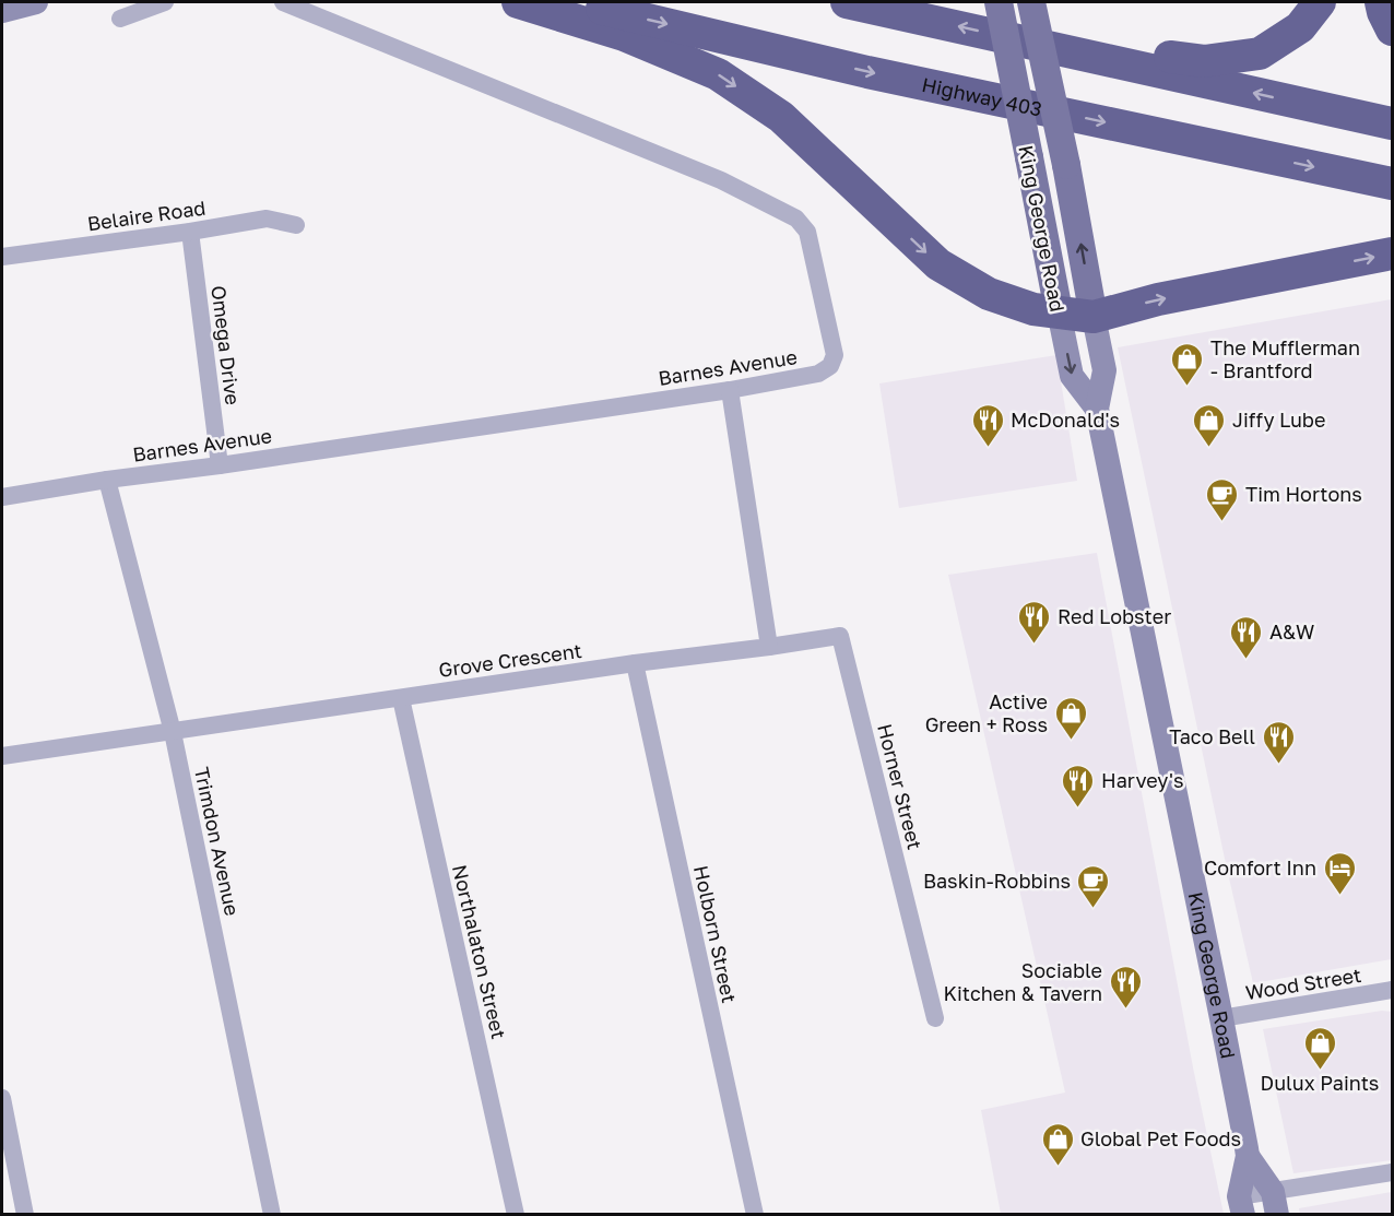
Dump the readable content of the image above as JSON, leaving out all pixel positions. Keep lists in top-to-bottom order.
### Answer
{
  "streets": {
    "highway": ["Highway 403"],
    "main road": ["King George Road"],
    "street": [
      "Belaire Road",
      "Omega Drive",
      "Barnes Avenue",
      "Grove Crescent",
      "Horner Street",
      "Trimdon Avenue",
      "Holborn Street",
      "Northalaton Street",
      "Wood Street"
    ]
  },
  "crossings": [
    ["Belaire Road", "Omega Drive"],
    ["King George Road", "Wood Street"],
    ["Omega Drive", "Barnes Avenue"],
    ["Barnes Avenue", "Trimdon Avenue"],
    ["Grove Crescent", "Horner Street"],
    ["Grove Crescent", "Trimdon Avenue"],
    ["Grove Crescent", "Holborn Street"],
    ["Grove Crescent", "Northalaton Street"]
  ],
  "places": {
    "shop": [
      "The Mufflerman - Brantford",
      "Jiffy Lube",
      "Active Green + Ross",
      "Dulux Paints",
      "Global Pet Foods"
    ],
    "restaurant": [
      "McDonald's",
      "Red Lobster",
      "A&W",
      "Taco Bell",
      "Harvey's",
      "Sociable Kitchen & Tavern"
    ],
    "cafe": ["Tim Hortons", "Baskin-Robbins"],
    "hotel": ["Comfort Inn"]
  }
}
